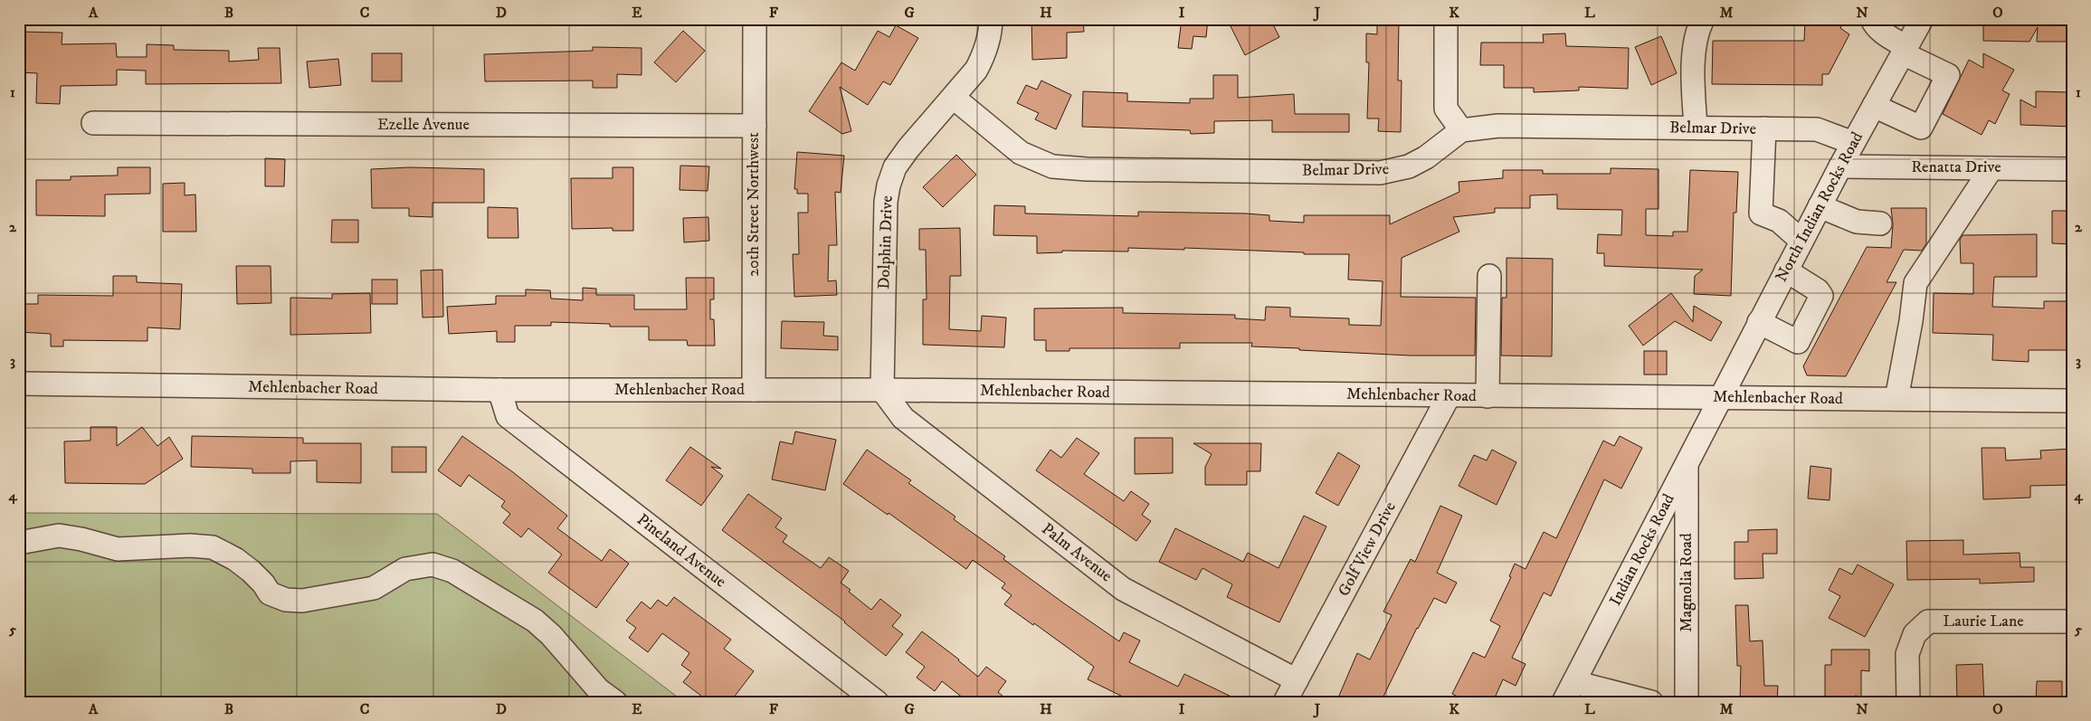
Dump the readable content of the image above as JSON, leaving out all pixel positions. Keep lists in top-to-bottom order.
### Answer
{
  "streets": {
    "street": [
      "Ezelle Avenue",
      "Belmar Drive",
      "Renatta Drive",
      "20th Street Northwest",
      "North Indian Rocks Road",
      "Dolphin Drive",
      "Mehlenbacher Road",
      "Golf View Drive",
      "Indian Rocks Road",
      "Pineland Avenue",
      "Palm Avenue",
      "Magnolia Road",
      "Laurie Lane"
    ]
  },
  "crossings": [
    ["Ezelle Avenue", "20th Street Northwest"],
    ["Belmar Drive", "North Indian Rocks Road"],
    ["Belmar Drive", "Dolphin Drive"],
    ["Renatta Drive", "North Indian Rocks Road"],
    ["20th Street Northwest", "Mehlenbacher Road"],
    ["North Indian Rocks Road", "Mehlenbacher Road"],
    ["North Indian Rocks Road", "Indian Rocks Road"],
    ["Dolphin Drive", "Mehlenbacher Road"],
    ["Dolphin Drive", "Palm Avenue"],
    ["Mehlenbacher Road", "Golf View Drive"],
    ["Mehlenbacher Road", "Indian Rocks Road"],
    ["Mehlenbacher Road", "Pineland Avenue"],
    ["Mehlenbacher Road", "Palm Avenue"],
    ["Golf View Drive", "Palm Avenue"],
    ["Indian Rocks Road", "Magnolia Road"]
  ],
  "grid": {
    "columns": [
      "A",
      "B",
      "C",
      "D",
      "E",
      "F",
      "G",
      "H",
      "I",
      "J",
      "K",
      "L",
      "M",
      "N",
      "O"
    ],
    "rows": [
      "1",
      "2",
      "3",
      "4",
      "5"
    ]
  }
}
